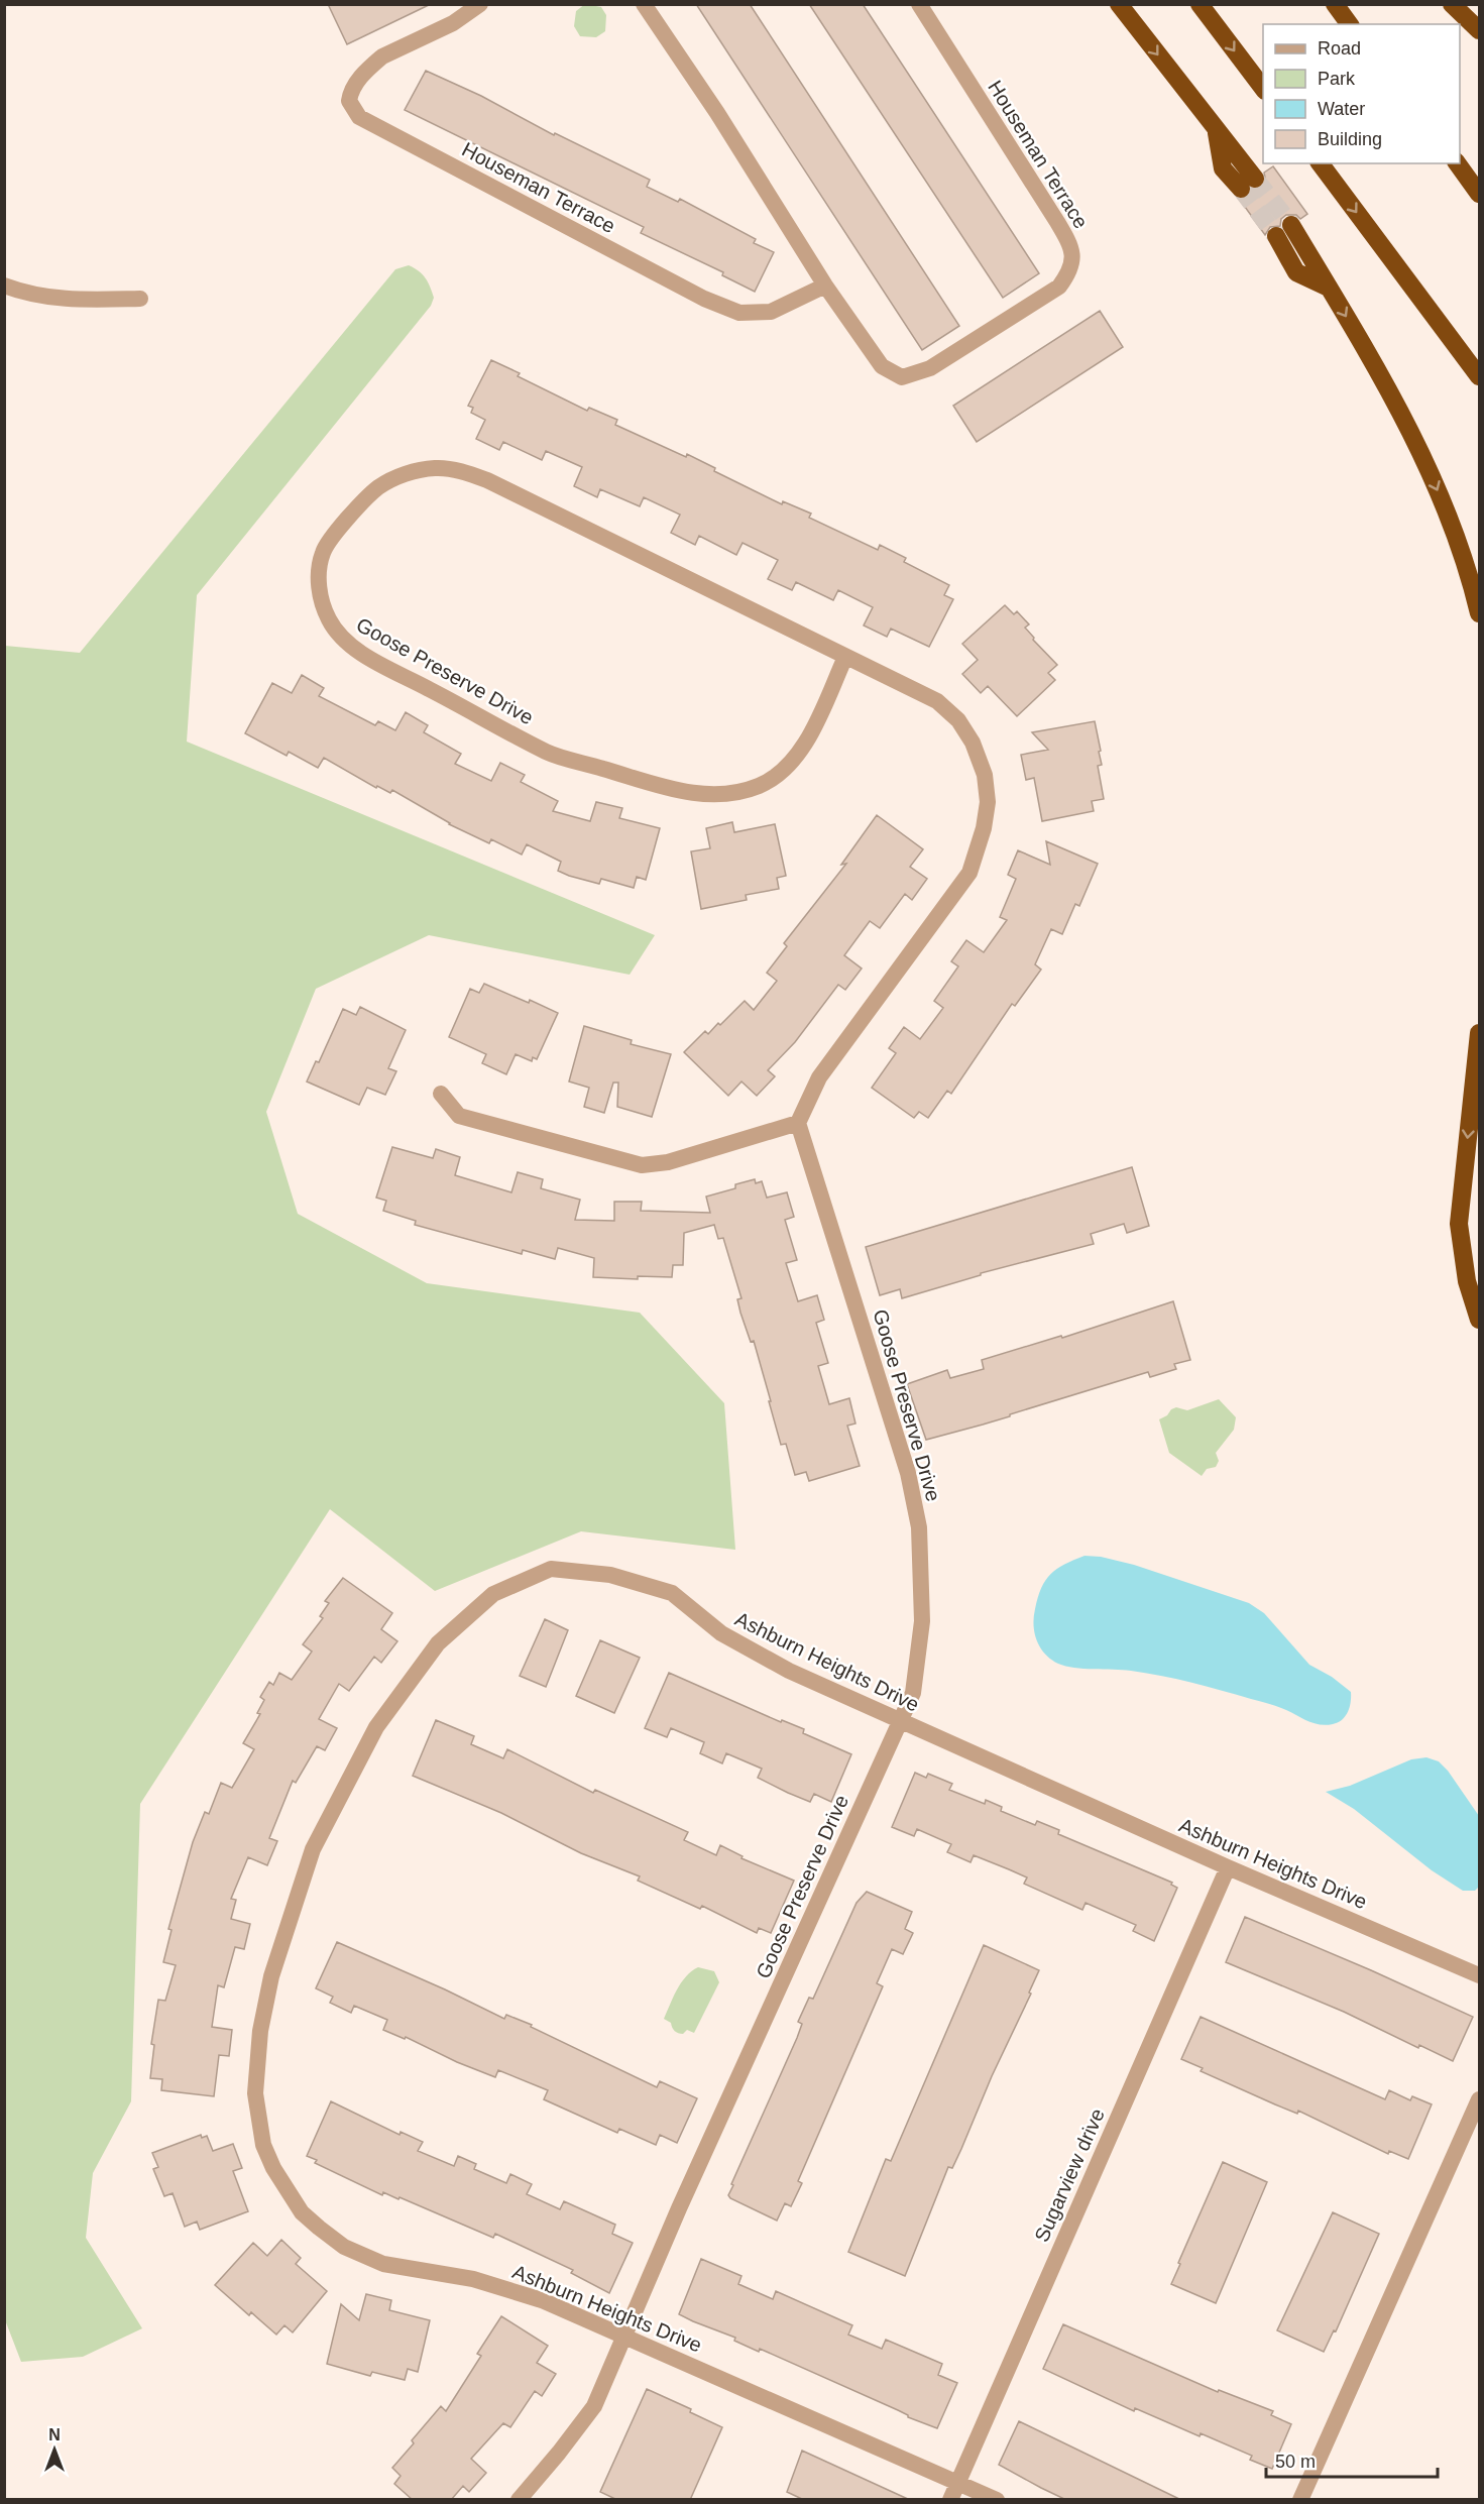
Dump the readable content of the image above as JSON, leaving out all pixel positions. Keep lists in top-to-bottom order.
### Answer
{
  "streets": {
    "street": [
      "Houseman Terrace",
      "Goose Preserve Drive",
      "Ashburn Heights Drive",
      "Sugarview drive"
    ]
  },
  "crossings": [
    ["Goose Preserve Drive", "Ashburn Heights Drive"],
    ["Ashburn Heights Drive", "Sugarview drive"]
  ],
  "legend": [
    "Road",
    "Park",
    "Water",
    "Building"
  ],
  "scale_bar": "50 m",
  "north": "top"
}
